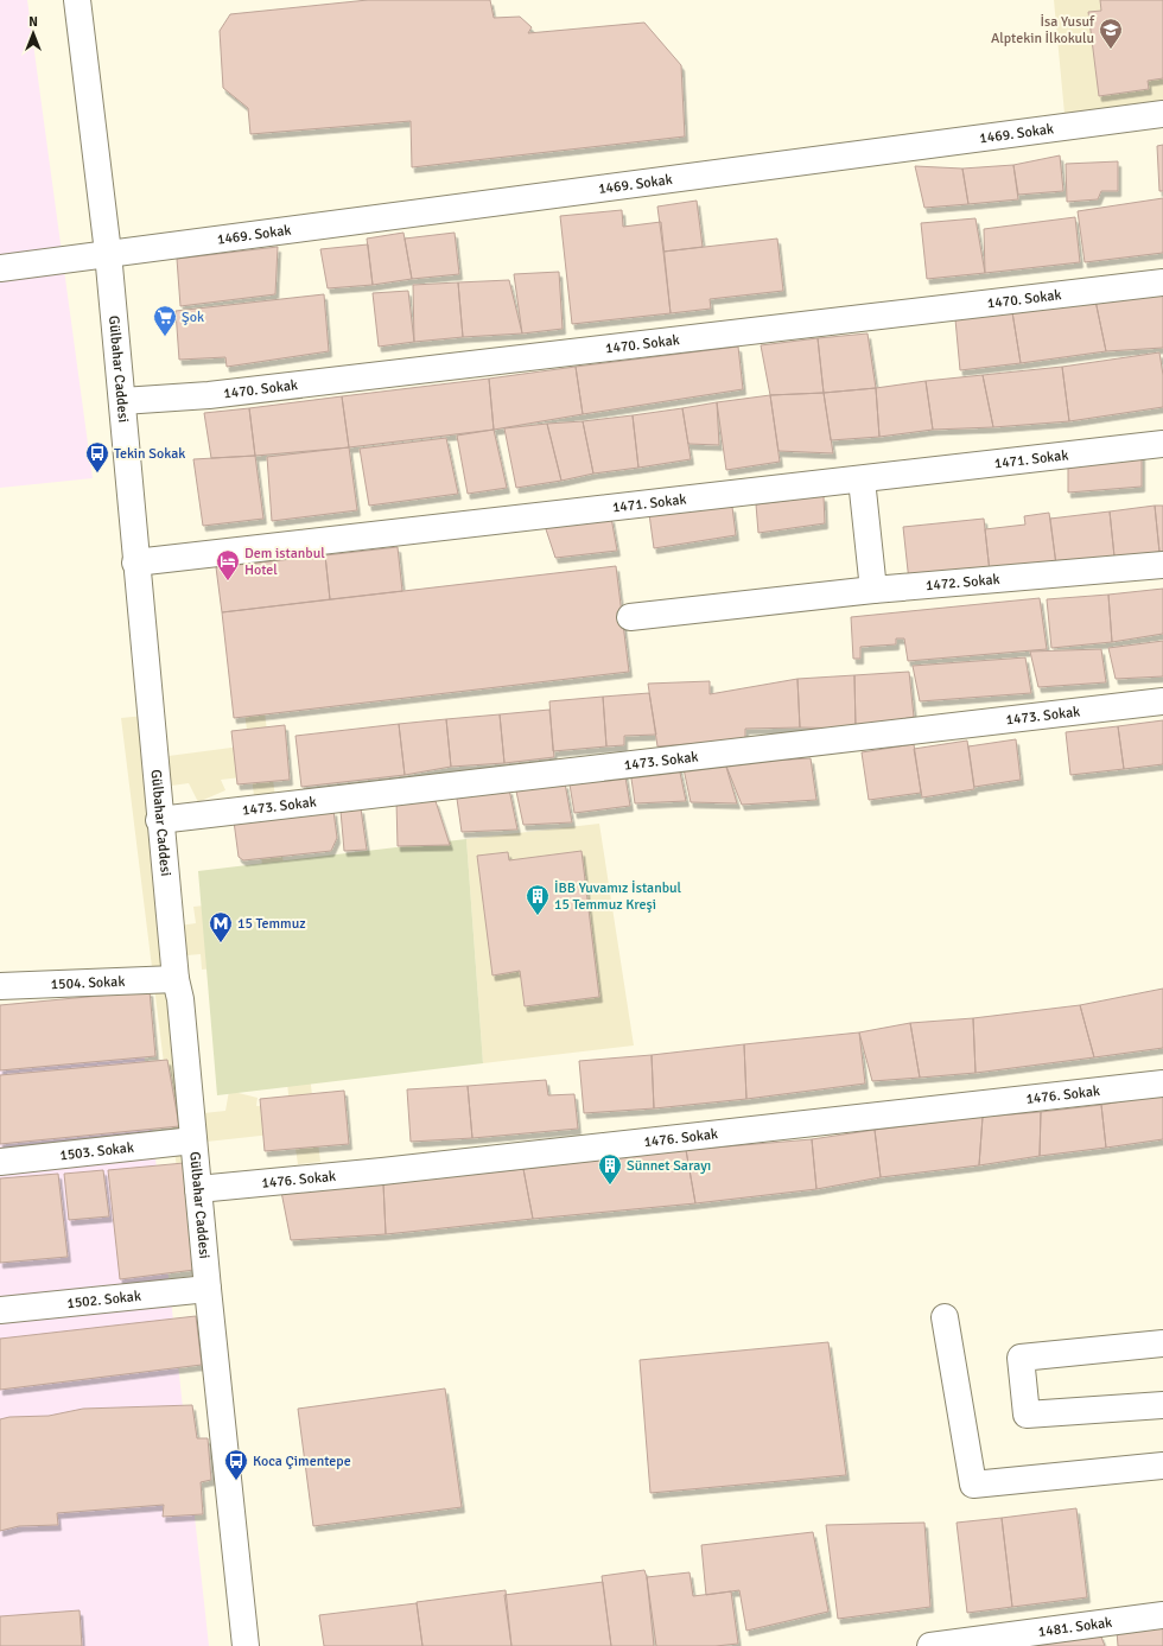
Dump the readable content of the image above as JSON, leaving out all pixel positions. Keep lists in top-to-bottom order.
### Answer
{
  "streets": {
    "street": [
      "1469. Sokak",
      "1470. Sokak",
      "Gülbahar Caddesi",
      "1471. Sokak",
      "1472. Sokak",
      "1473. Sokak",
      "1504. Sokak",
      "1476. Sokak",
      "1503. Sokak",
      "1502. Sokak",
      "1481. Sokak"
    ]
  },
  "crossings": [
    ["1469. Sokak", "Gülbahar Caddesi"],
    ["1470. Sokak", "Gülbahar Caddesi"],
    ["Gülbahar Caddesi", "1471. Sokak"],
    ["Gülbahar Caddesi", "1473. Sokak"],
    ["Gülbahar Caddesi", "1504. Sokak"],
    ["Gülbahar Caddesi", "1476. Sokak"],
    ["Gülbahar Caddesi", "1503. Sokak"],
    ["Gülbahar Caddesi", "1502. Sokak"]
  ],
  "places": {
    "school or university": ["İsa Yusuf Alptekin İlkokulu"],
    "supermarket": ["Şok"],
    "bus stop": ["Tekin Sokak", "Koca Çimentepe"],
    "hotel": ["Dem istanbul Hotel"],
    "building": ["İBB Yuvamız İstanbul 15 Temmuz Kreşi", "Sünnet Sarayı"],
    "metro station": ["15 Temmuz"]
  },
  "north": "top"
}
